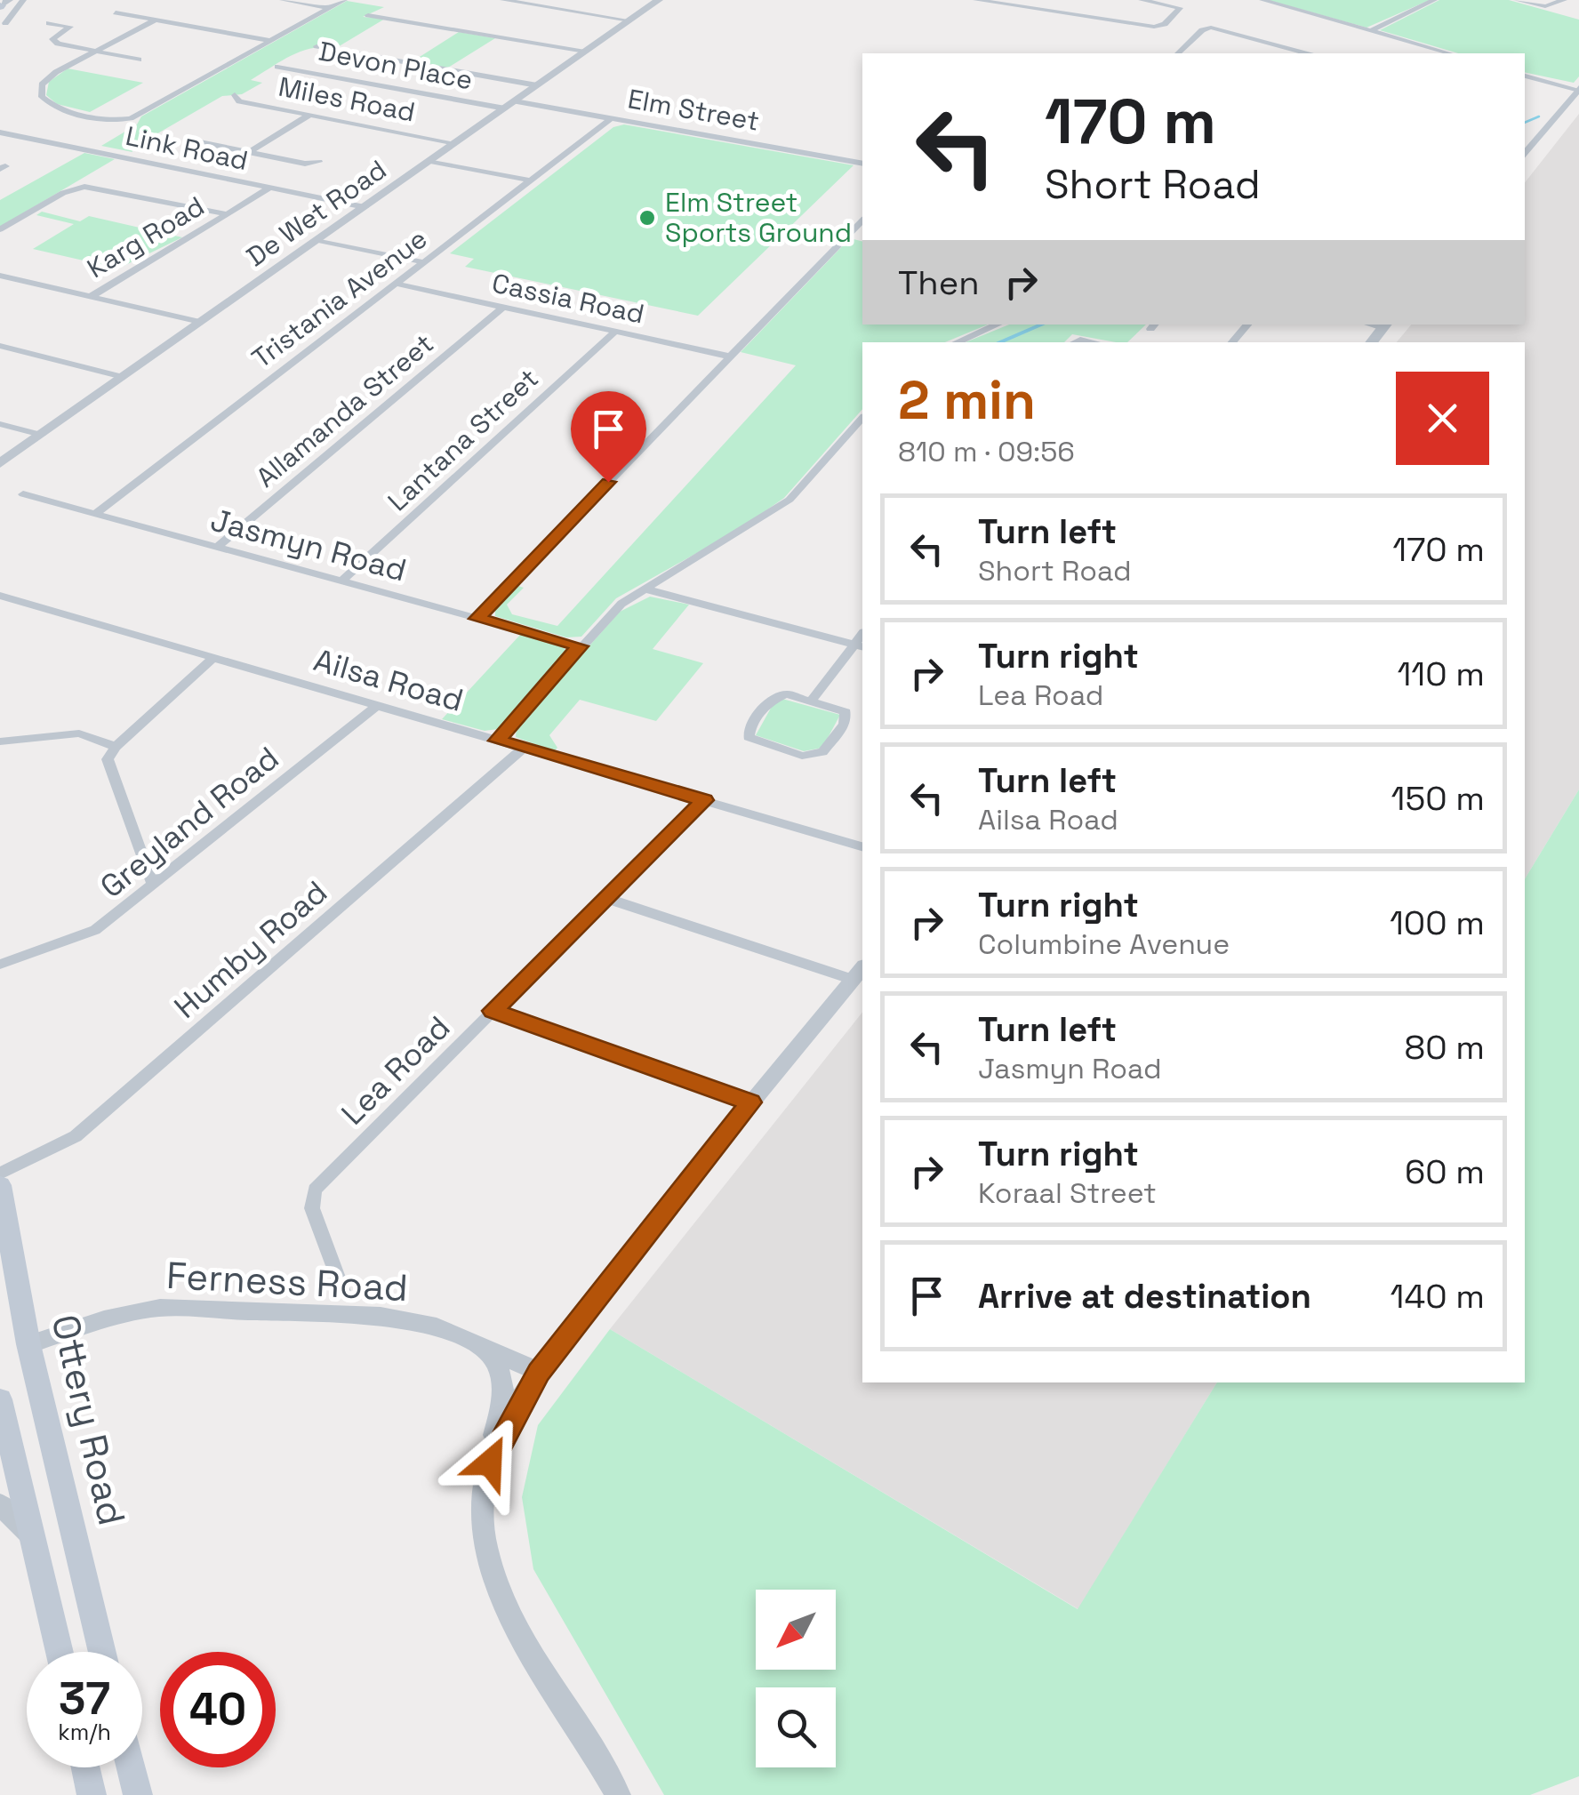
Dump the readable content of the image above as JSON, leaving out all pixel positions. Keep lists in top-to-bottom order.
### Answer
{
  "streets": {
    "main road": ["Ottery Road"],
    "street": [
      "Devon Place",
      "Miles Road",
      "Elm Street",
      "Link Road",
      "De Wet Road",
      "Karg Road",
      "Tristania Avenue",
      "Cassia Road",
      "Allamanda Street",
      "Lantana Street",
      "Jasmyn Road",
      "Ailsa Road",
      "Greyland Road",
      "Humby Road",
      "Lea Road",
      "Ferness Road"
    ]
  },
  "crossings": [
    ["Devon Place", "Elm Street"],
    ["Devon Place", "De Wet Road"],
    ["Miles Road", "De Wet Road"],
    ["Elm Street", "De Wet Road"],
    ["Elm Street", "Tristania Avenue"],
    ["Link Road", "De Wet Road"],
    ["Link Road", "Karg Road"],
    ["Tristania Avenue", "Cassia Road"],
    ["Tristania Avenue", "Jasmyn Road"],
    ["Cassia Road", "Allamanda Street"],
    ["Cassia Road", "Lantana Street"],
    ["Allamanda Street", "Jasmyn Road"],
    ["Lantana Street", "Jasmyn Road"],
    ["Ailsa Road", "Greyland Road"],
    ["Ailsa Road", "Humby Road"],
    ["Ailsa Road", "Lea Road"],
    ["Ferness Road", "Ottery Road"]
  ],
  "places": ["Elm Street Sports Ground"],
  "north": "bottom left",
  "page": {
    "turn": ["170 m", "Short Road"],
    "then": "Then",
    "heading": ["2 min", "810 m · 09:56"],
    "list": [
      {
        "name": "Turn left",
        "note": "Short Road",
        "value": "170 m"
      },
      {
        "name": "Turn right",
        "note": "Lea Road",
        "value": "110 m"
      },
      {
        "name": "Turn left",
        "note": "Ailsa Road",
        "value": "150 m"
      },
      {
        "name": "Turn right",
        "note": "Columbine Avenue",
        "value": "100 m"
      },
      {
        "name": "Turn left",
        "note": "Jasmyn Road",
        "value": "80 m"
      },
      {
        "name": "Turn right",
        "note": "Koraal Street",
        "value": "60 m"
      },
      {
        "name": "Arrive at destination",
        "value": "140 m"
      }
    ],
    "speed": "37 km/h",
    "limit": "40"
  }
}
